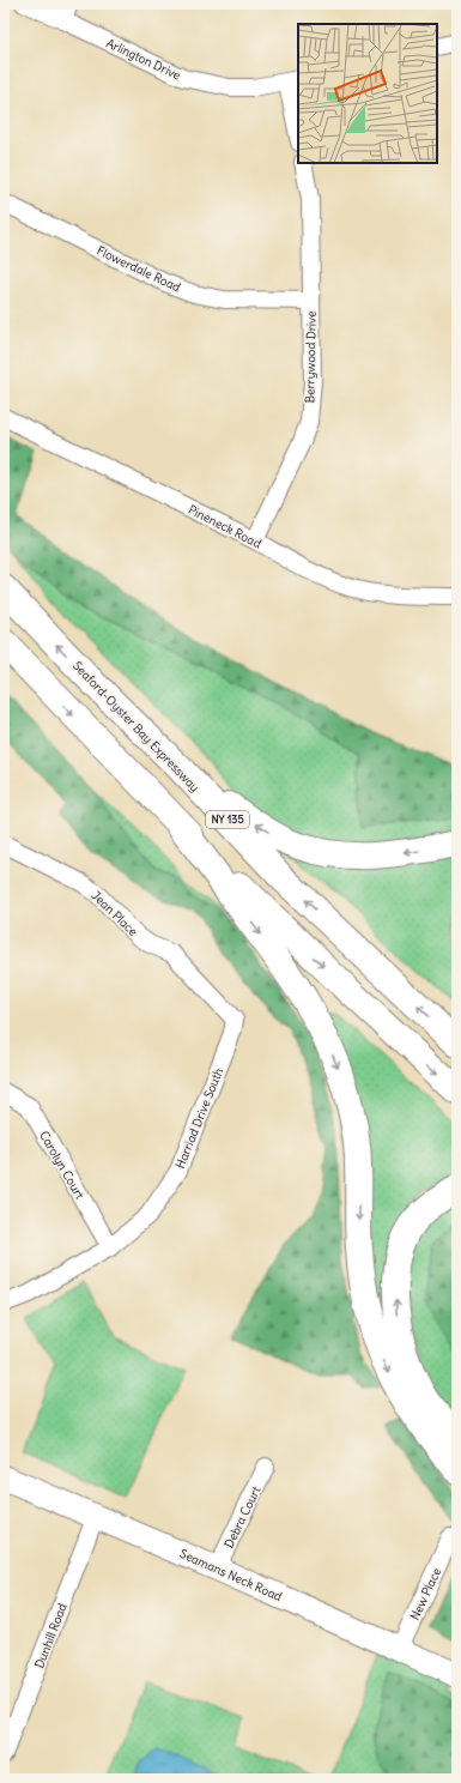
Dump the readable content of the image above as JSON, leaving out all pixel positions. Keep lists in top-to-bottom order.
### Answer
{
  "streets": {
    "highway": ["Seaford-Oyster Bay Expressway", "NY 135"],
    "main road": ["Seamans Neck Road"],
    "street": [
      "Arlington Drive",
      "Flowerdale Road",
      "Berrywood Drive",
      "Pineneck Road",
      "Jean Place",
      "Harriad Drive South",
      "Carolyn Court",
      "Debra Court",
      "New Place",
      "Dunhill Road"
    ]
  },
  "crossings": [
    ["Flowerdale Road", "Berrywood Drive"],
    ["Berrywood Drive", "Pineneck Road"],
    ["Jean Place", "Harriad Drive South"],
    ["Harriad Drive South", "Carolyn Court"],
    ["Debra Court", "Seamans Neck Road"],
    ["Seamans Neck Road", "New Place"],
    ["Seamans Neck Road", "Dunhill Road"]
  ]
}
